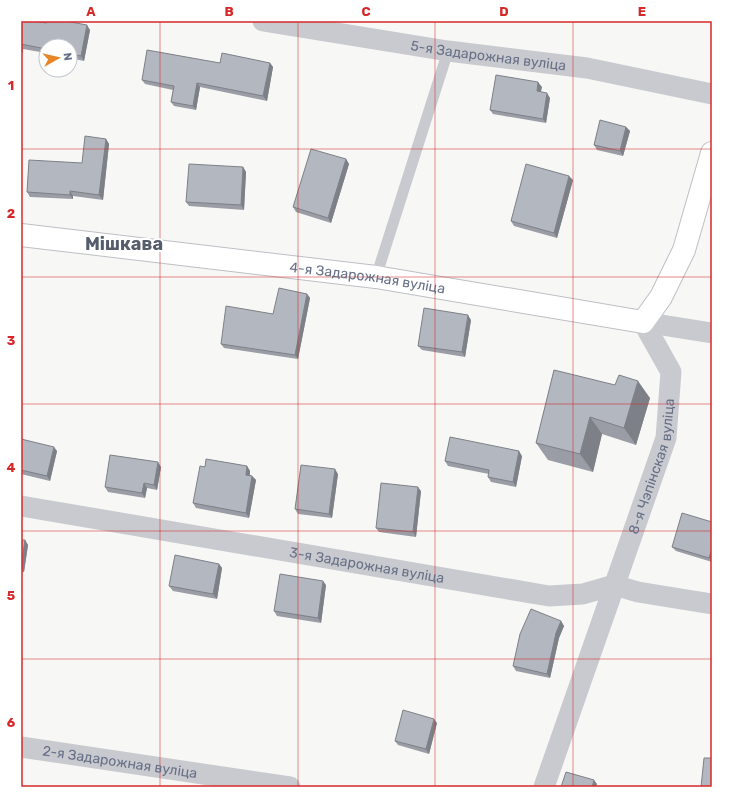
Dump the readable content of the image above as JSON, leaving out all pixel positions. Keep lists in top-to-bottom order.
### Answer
{
  "streets": {
    "main road": ["4-я Задарожная вуліца"],
    "street": [
      "5-я Задарожная вуліца",
      "8-я Чэпінская вуліца",
      "3-я Задарожная вуліца",
      "2-я Задарожная вуліца"
    ]
  },
  "crossings": [
    ["4-я Задарожная вуліца", "8-я Чэпінская вуліца"],
    ["8-я Чэпінская вуліца", "3-я Задарожная вуліца"]
  ],
  "districts": ["Мішкава"],
  "north": "right",
  "grid": {
    "columns": [
      "A",
      "B",
      "C",
      "D",
      "E"
    ],
    "rows": [
      "1",
      "2",
      "3",
      "4",
      "5",
      "6"
    ]
  }
}
